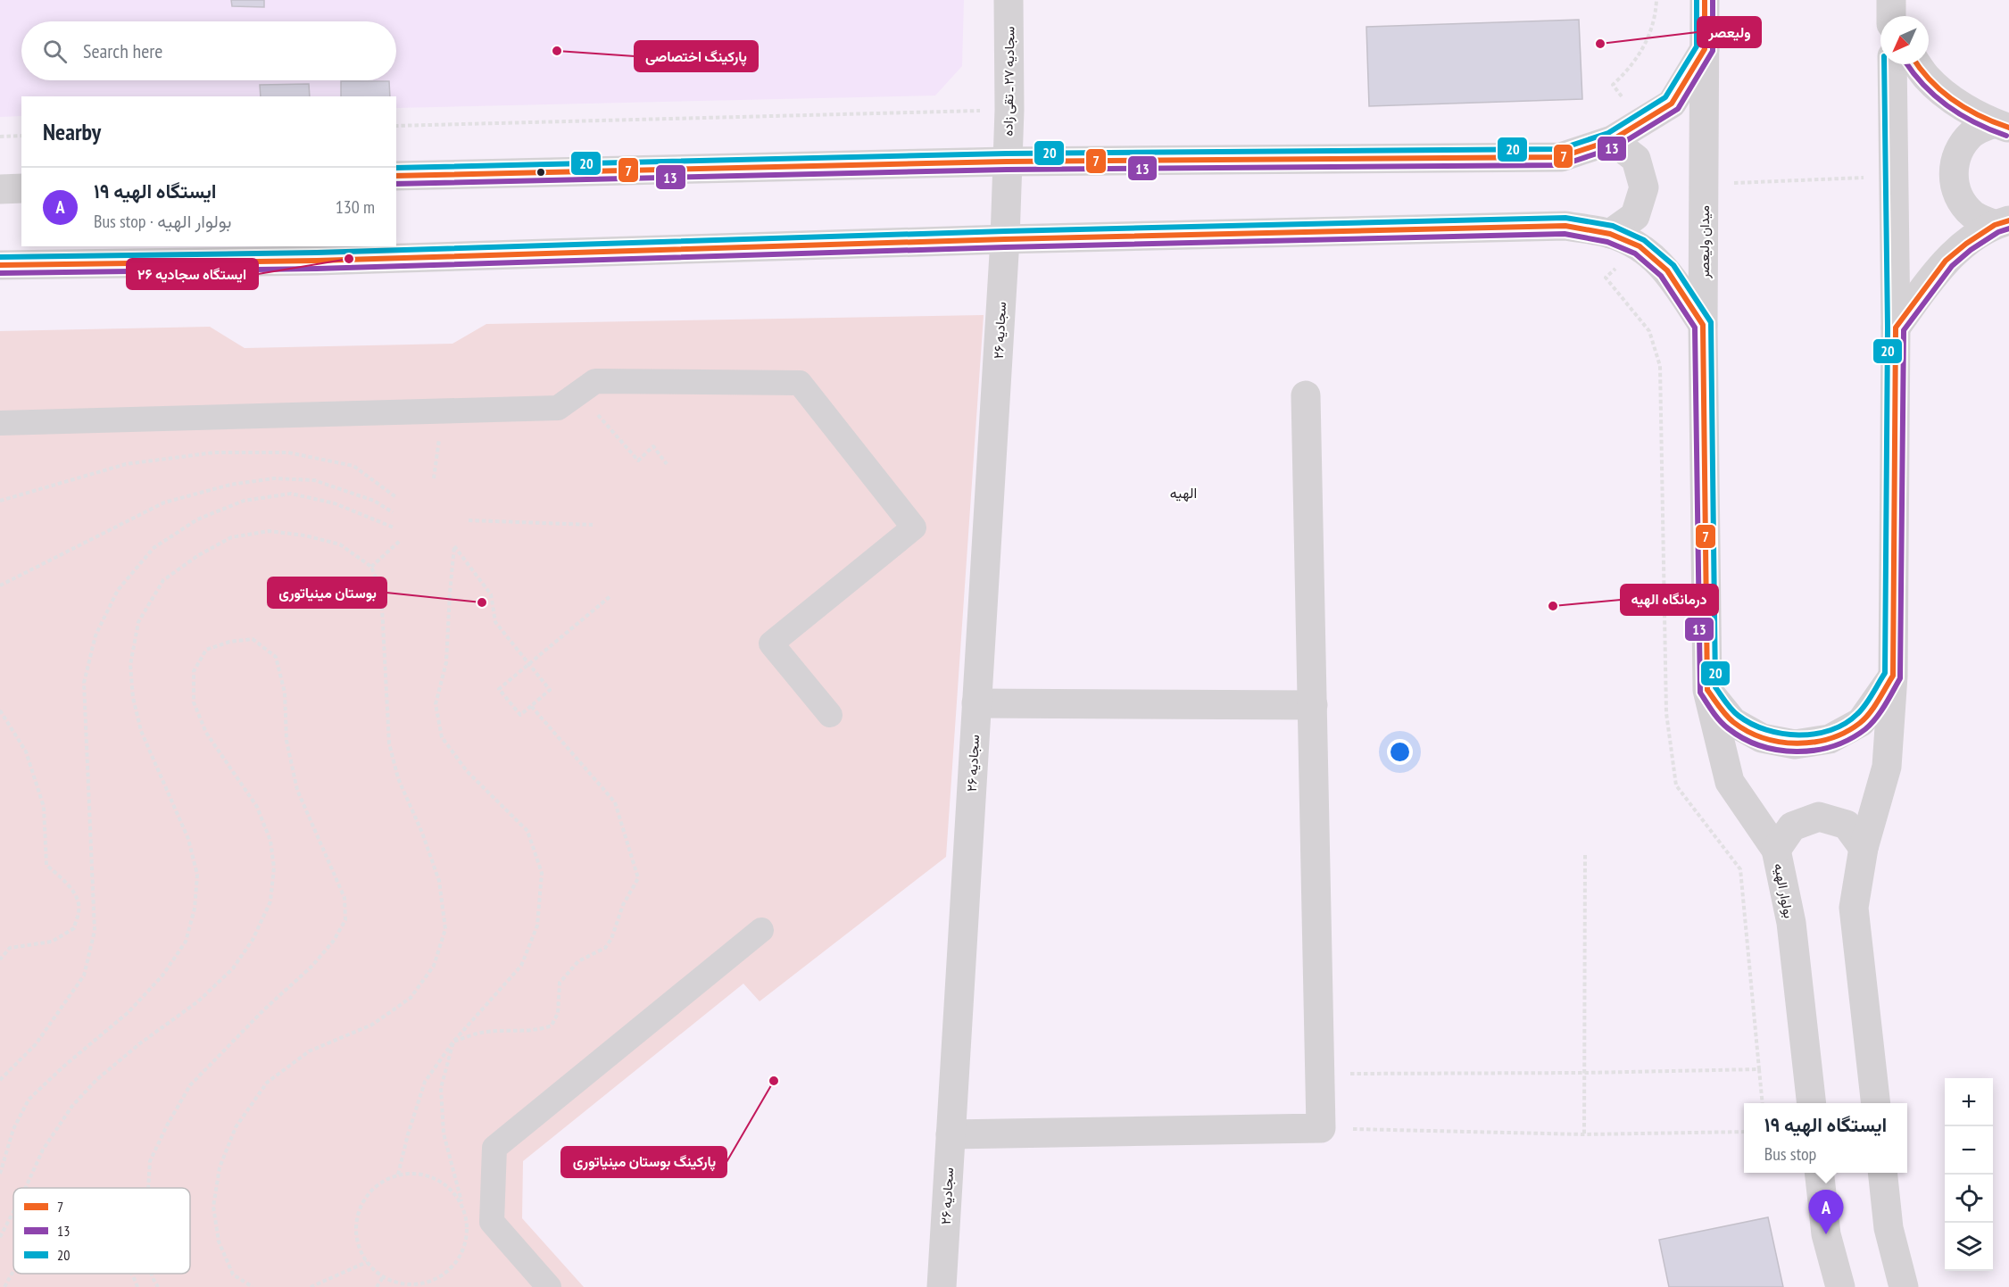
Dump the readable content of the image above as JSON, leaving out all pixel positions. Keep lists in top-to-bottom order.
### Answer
{
  "streets": {
    "main road": [
      "سجادیه ۲۷ ـ تقی زاده",
      "میدان ولیعصر",
      "سجادیه ۲۶",
      "بولوار الهیه"
    ]
  },
  "crossings": [
    ["سجادیه ۲۷ ـ تقی زاده", "سجادیه ۲۶"],
    ["میدان ولیعصر", "بولوار الهیه"]
  ],
  "districts": ["الهیه"],
  "places": [
    "ولیعصر",
    "پارکینگ اختصاصی",
    "ایستگاه سجادیه ۲۶",
    "بوستان مینیاتوری",
    "درمانگاه الهیه",
    "پارکینگ بوستان مینیاتوری"
  ],
  "lines": ["transit line 7", "transit line 13", "transit line 20"],
  "legend": ["7", "13", "20"],
  "north": "bottom left",
  "page": {
    "search": "Search here",
    "heading": "Nearby",
    "list": [
      {
        "mark": "A",
        "name": "ایستگاه الهیه ۱۹",
        "note": "Bus stop · بولوار الهیه",
        "value": "130 m"
      }
    ],
    "map_buttons": ["+", "−"],
    "popup": ["ایستگاه الهیه ۱۹", "Bus stop"],
    "pins": "A"
  }
}
